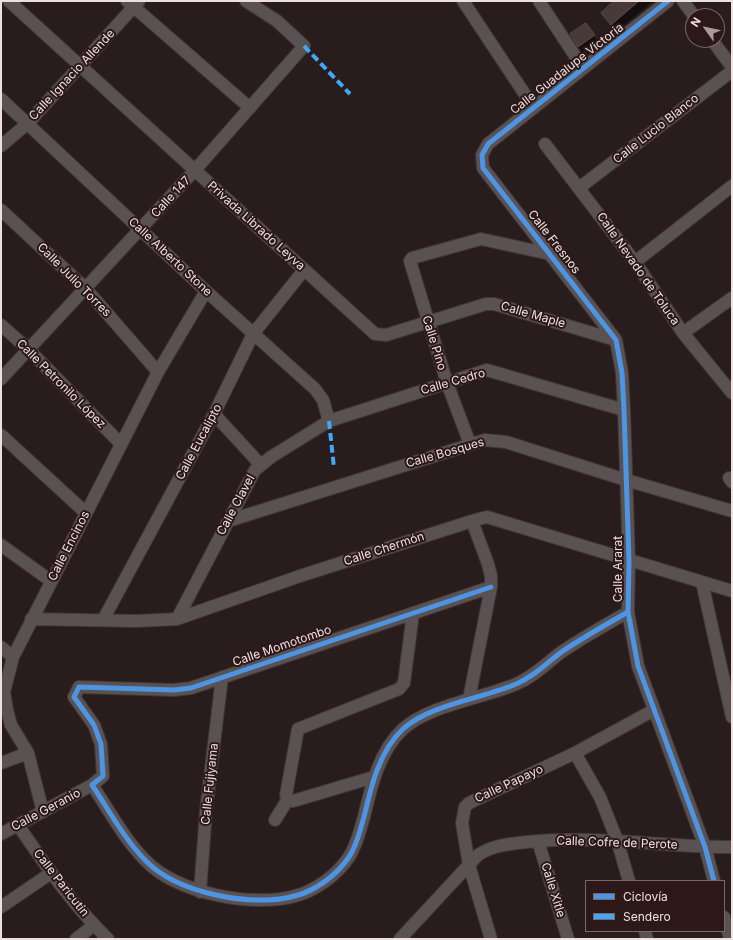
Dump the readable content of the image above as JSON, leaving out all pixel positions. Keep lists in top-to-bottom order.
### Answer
{
  "streets": {
    "street": [
      "Calle Guadalupe Victoria",
      "Calle Ignacio Allende",
      "Calle Lucio Blanco",
      "Calle 147",
      "Privada Librado Leyva",
      "Calle Fresnos",
      "Calle Alberto Stone",
      "Calle Nevado de Toluca",
      "Calle Julio Torres",
      "Calle Maple",
      "Calle Pino",
      "Calle Cedro",
      "Calle Petronilo López",
      "Calle Eucalipto",
      "Calle Bosques",
      "Calle Clavel",
      "Calle Encinos",
      "Calle Chermón",
      "Calle Ararat",
      "Calle Momotombo",
      "Calle Fujiyama",
      "Calle Papayo",
      "Calle Geranio",
      "Calle Cofre de Perote",
      "Calle Paricutín",
      "Calle Xitle"
    ]
  },
  "crossings": [
    ["Calle Guadalupe Victoria", "Calle Fresnos"],
    ["Calle Ignacio Allende", "Privada Librado Leyva"],
    ["Calle Ignacio Allende", "Calle Alberto Stone"],
    ["Calle Lucio Blanco", "Calle Nevado de Toluca"],
    ["Calle 147", "Privada Librado Leyva"],
    ["Calle 147", "Calle Alberto Stone"],
    ["Calle 147", "Calle Julio Torres"],
    ["Calle 147", "Calle Petronilo López"],
    ["Privada Librado Leyva", "Calle Maple"],
    ["Privada Librado Leyva", "Calle Eucalipto"],
    ["Calle Fresnos", "Calle Maple"],
    ["Calle Fresnos", "Calle Pino"],
    ["Calle Fresnos", "Calle Ararat"],
    ["Calle Alberto Stone", "Calle Cedro"],
    ["Calle Alberto Stone", "Calle Eucalipto"],
    ["Calle Alberto Stone", "Calle Clavel"],
    ["Calle Alberto Stone", "Calle Encinos"],
    ["Calle Julio Torres", "Calle Encinos"],
    ["Calle Maple", "Calle Pino"],
    ["Calle Maple", "Calle Ararat"],
    ["Calle Pino", "Calle Cedro"],
    ["Calle Pino", "Calle Bosques"],
    ["Calle Cedro", "Calle Clavel"],
    ["Calle Cedro", "Calle Ararat"],
    ["Calle Petronilo López", "Calle Encinos"],
    ["Calle Eucalipto", "Calle Chermón"],
    ["Calle Bosques", "Calle Clavel"],
    ["Calle Bosques", "Calle Ararat"],
    ["Calle Clavel", "Calle Chermón"],
    ["Calle Encinos", "Calle Chermón"],
    ["Calle Encinos", "Calle Geranio"],
    ["Calle Chermón", "Calle Ararat"],
    ["Calle Ararat", "Calle Papayo"],
    ["Calle Ararat", "Calle Cofre de Perote"],
    ["Calle Momotombo", "Calle Fujiyama"],
    ["Calle Momotombo", "Calle Geranio"],
    ["Calle Papayo", "Calle Cofre de Perote"],
    ["Calle Geranio", "Calle Paricutín"],
    ["Calle Cofre de Perote", "Calle Xitle"]
  ],
  "legend": ["Ciclovía", "Sendero"],
  "north": "top left"
}
